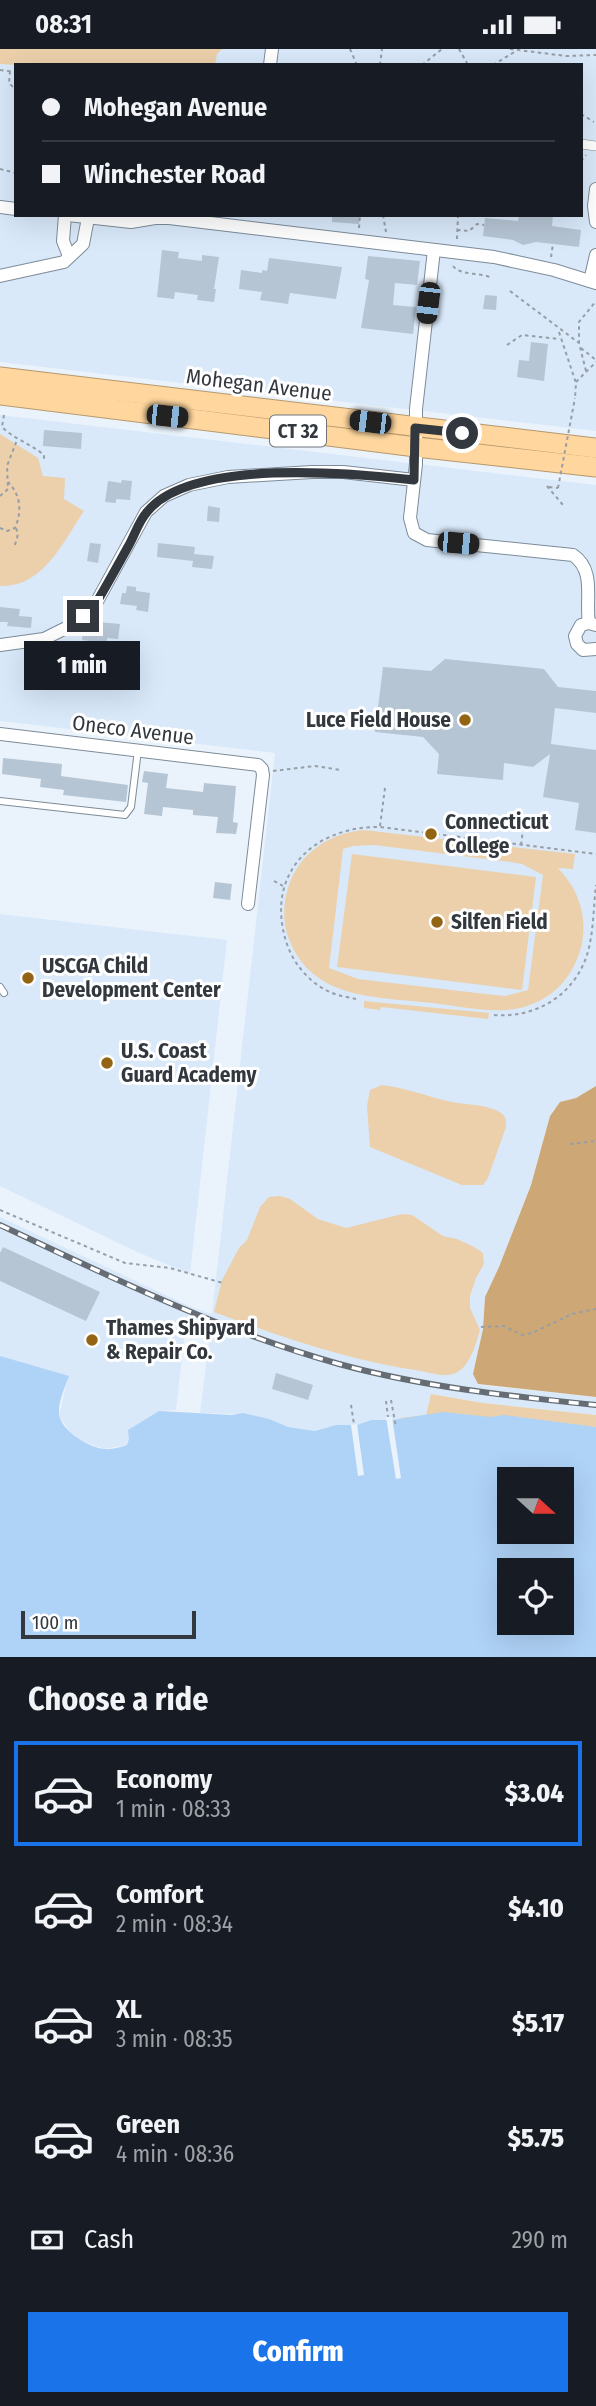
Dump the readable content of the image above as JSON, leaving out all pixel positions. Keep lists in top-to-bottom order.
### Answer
{
  "streets": {
    "highway": ["Mohegan Avenue", "CT 32"],
    "street": ["Oneco Avenue"]
  },
  "places": [
    "Luce Field House",
    "Connecticut College",
    "Silfen Field",
    "USCGA Child Development Center",
    "U.S. Coast Guard Academy",
    "Thames Shipyard & Repair Co."
  ],
  "scale_bar": "100 m",
  "north": "right",
  "page": {
    "status": "08:31",
    "banner": ["Mohegan Avenue", "Winchester Road"],
    "bubble": "1 min",
    "scale": "100 m",
    "heading": "Choose a ride",
    "list": [
      {
        "name": "Economy",
        "note": "1 min · 08:33",
        "value": "$3.04"
      },
      {
        "name": "Comfort",
        "note": "2 min · 08:34",
        "value": "$4.10"
      },
      {
        "name": "XL",
        "note": "3 min · 08:35",
        "value": "$5.17"
      },
      {
        "name": "Green",
        "note": "4 min · 08:36",
        "value": "$5.75"
      }
    ],
    "pay": ["Cash", "290 m"],
    "buttons": "Confirm"
  }
}
